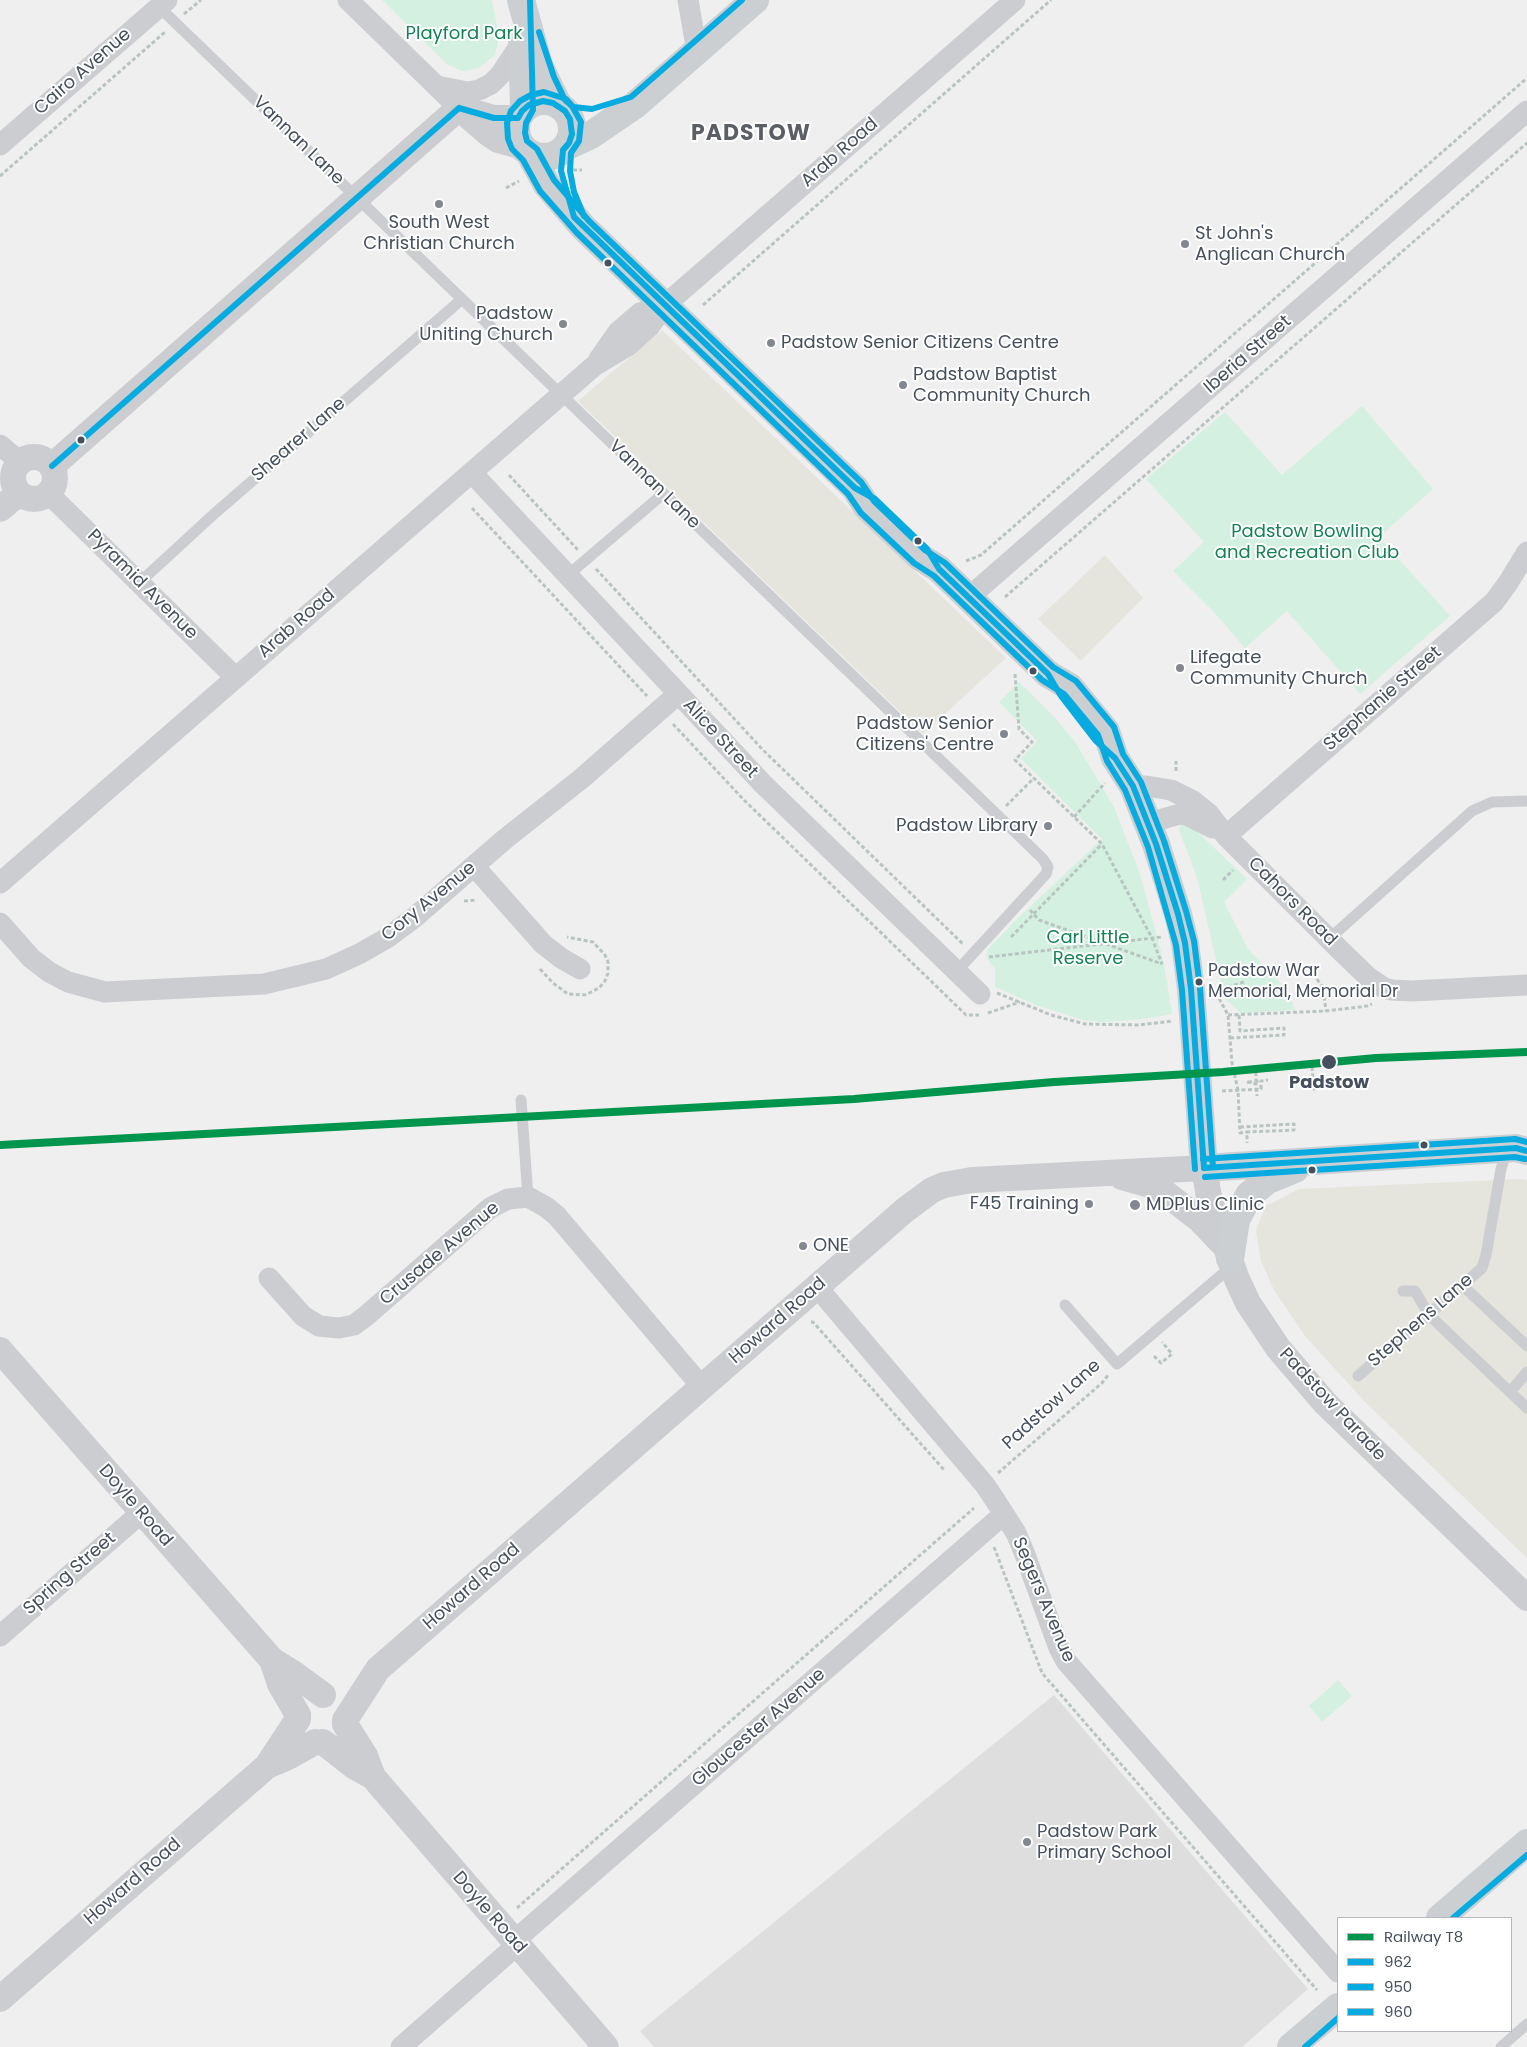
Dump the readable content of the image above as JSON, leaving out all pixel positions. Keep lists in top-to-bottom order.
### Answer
{
  "streets": {
    "main road": ["Howard Road"],
    "street": [
      "Cairo Avenue",
      "Arab Road",
      "Iberia Street",
      "Pyramid Avenue",
      "Stephanie Street",
      "Alice Street",
      "Cory Avenue",
      "Cahors Road",
      "Crusade Avenue",
      "Padstow Parade",
      "Doyle Road",
      "Spring Street",
      "Segers Avenue",
      "Gloucester Avenue"
    ],
    "lane": ["Vannan Lane", "Shearer Lane", "Stephens Lane"],
    "path": ["Padstow Lane"]
  },
  "crossings": [
    ["Cairo Avenue", "Vannan Lane"],
    ["Vannan Lane", "Arab Road"],
    ["Vannan Lane", "Shearer Lane"],
    ["Vannan Lane", "Alice Street"],
    ["Arab Road", "Pyramid Avenue"],
    ["Arab Road", "Alice Street"],
    ["Shearer Lane", "Pyramid Avenue"],
    ["Stephanie Street", "Cahors Road"],
    ["Alice Street", "Cory Avenue"],
    ["Howard Road", "Stephens Lane"],
    ["Howard Road", "Padstow Parade"],
    ["Howard Road", "Doyle Road"],
    ["Howard Road", "Segers Avenue"],
    ["Doyle Road", "Spring Street"],
    ["Doyle Road", "Gloucester Avenue"],
    ["Segers Avenue", "Gloucester Avenue"]
  ],
  "districts": ["PADSTOW"],
  "parks": ["Playford Park", "Padstow Bowling and Recreation Club", "Carl Little Reserve"],
  "places": [
    "South West Christian Church",
    "St John's Anglican Church",
    "Padstow Uniting Church",
    "Padstow Senior Citizens Centre",
    "Padstow Baptist Community Church",
    "Lifegate Community Church",
    "Padstow Senior Citizens' Centre",
    "Padstow Library",
    "Padstow War Memorial, Memorial Dr",
    "Padstow",
    "F45 Training",
    "MDPlus Clinic",
    "ONE",
    "Padstow Park Primary School"
  ],
  "lines": [
    "transit line 950",
    "transit line 960",
    "transit line 962",
    "rail line T8"
  ],
  "legend": [
    "Railway T8",
    "962",
    "950",
    "960"
  ]
}
